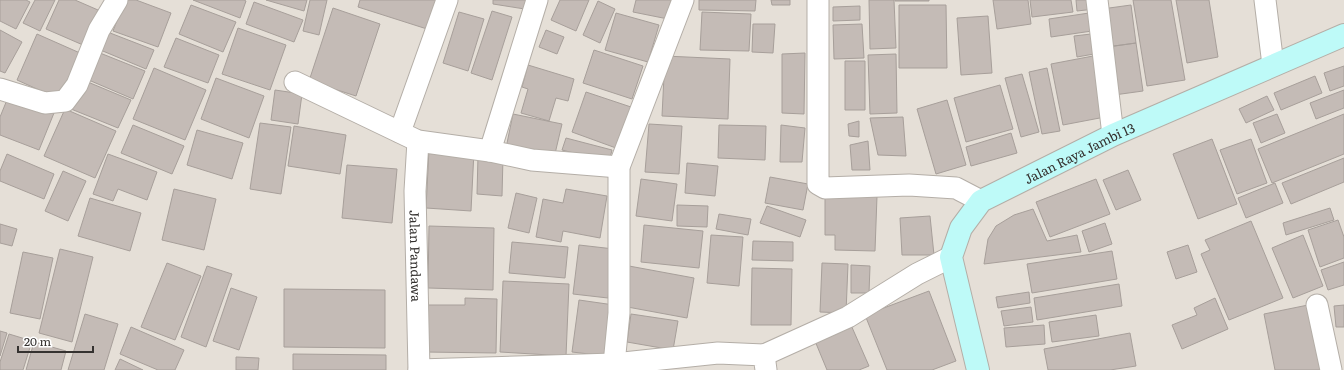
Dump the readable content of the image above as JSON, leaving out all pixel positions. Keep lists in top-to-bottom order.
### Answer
{
  "streets": {
    "street": ["Jalan Raya Jambi 13", "Jalan Pandawa"]
  },
  "scale_bar": "20 m"
}
